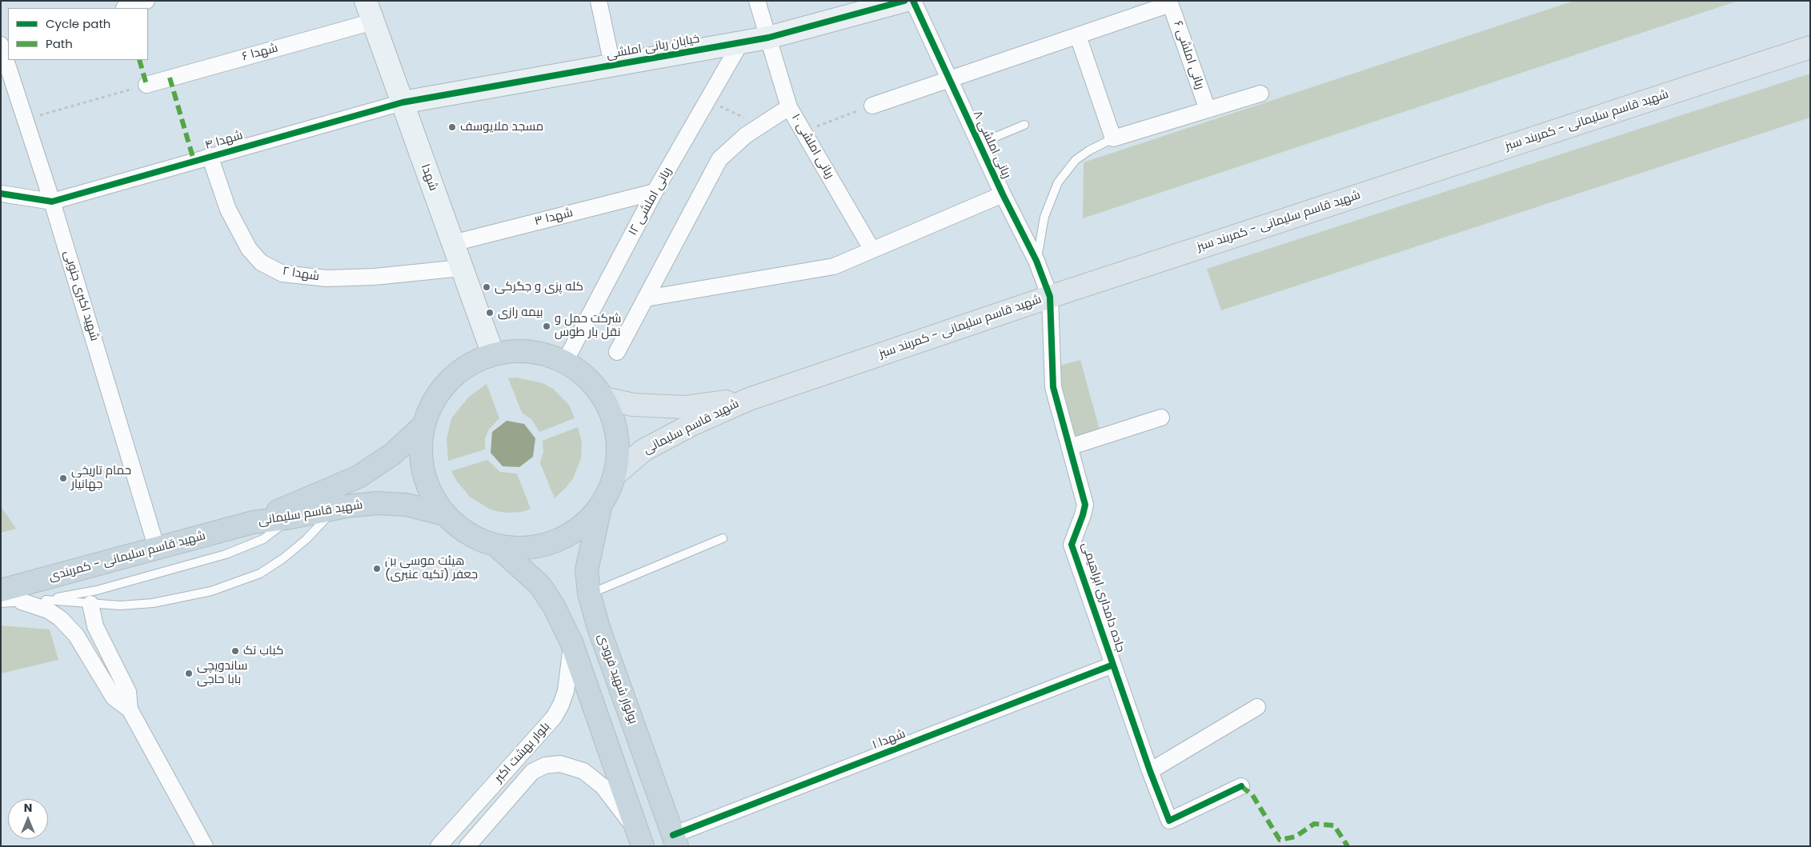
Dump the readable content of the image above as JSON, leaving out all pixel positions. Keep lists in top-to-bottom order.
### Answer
{
  "streets": {
    "highway": ["شهید قاسم سلیمانی", "شهید قاسم سلیمانی - کمربندی", "بولوار شهید فرودی"],
    "main road": ["شهید قاسم سلیمانی - کمربند سبز"],
    "street": [
      "خیابان ربانی املشی",
      "شهدا ۶",
      "ربانی املشی ۶",
      "شهدا ۴",
      "ربانی املشی ۸",
      "ربانی املشی ۱۰",
      "شهدا",
      "ربانی املشی ۱۲",
      "شهدا ۳",
      "شهدا ۲",
      "شهید اکبری جنوبی",
      "جاده دامداری ابراهیمی",
      "شهدا ۱",
      "بلوار بهشت اکبر"
    ]
  },
  "crossings": [
    ["خیابان ربانی املشی", "شهدا ۴"],
    ["خیابان ربانی املشی", "ربانی املشی ۱۰"],
    ["خیابان ربانی املشی", "شهدا"],
    ["خیابان ربانی املشی", "ربانی املشی ۱۲"],
    ["شهدا ۶", "شهدا"],
    ["شهید قاسم سلیمانی - کمربند سبز", "ربانی املشی ۸"],
    ["شهید قاسم سلیمانی - کمربند سبز", "شهید قاسم سلیمانی"],
    ["شهید قاسم سلیمانی - کمربند سبز", "جاده دامداری ابراهیمی"],
    ["شهدا ۴", "شهدا"],
    ["شهدا ۴", "شهدا ۲"],
    ["شهدا ۴", "شهید اکبری جنوبی"],
    ["ربانی املشی ۸", "جاده دامداری ابراهیمی"],
    ["شهدا", "شهدا ۳"],
    ["شهدا", "شهدا ۲"],
    ["ربانی املشی ۱۲", "شهدا ۳"],
    ["شهید اکبری جنوبی", "شهید قاسم سلیمانی - کمربندی"],
    ["شهید قاسم سلیمانی", "شهید قاسم سلیمانی - کمربندی"],
    ["جاده دامداری ابراهیمی", "شهدا ۱"],
    ["بولوار شهید فرودی", "شهدا ۱"]
  ],
  "places": [
    "مسجد ملایوسف",
    "کله پزی و جگرکی",
    "بیمه رازی",
    "شرکت حمل و نقل بار طوس",
    "حمام تاریخی جهانیار",
    "هيئت موسی بن جعفر (تکیه عنبری)",
    "کباب تک",
    "ساندویچی بابا حاجی"
  ],
  "legend": ["Cycle path", "Path"],
  "north": "top"
}
